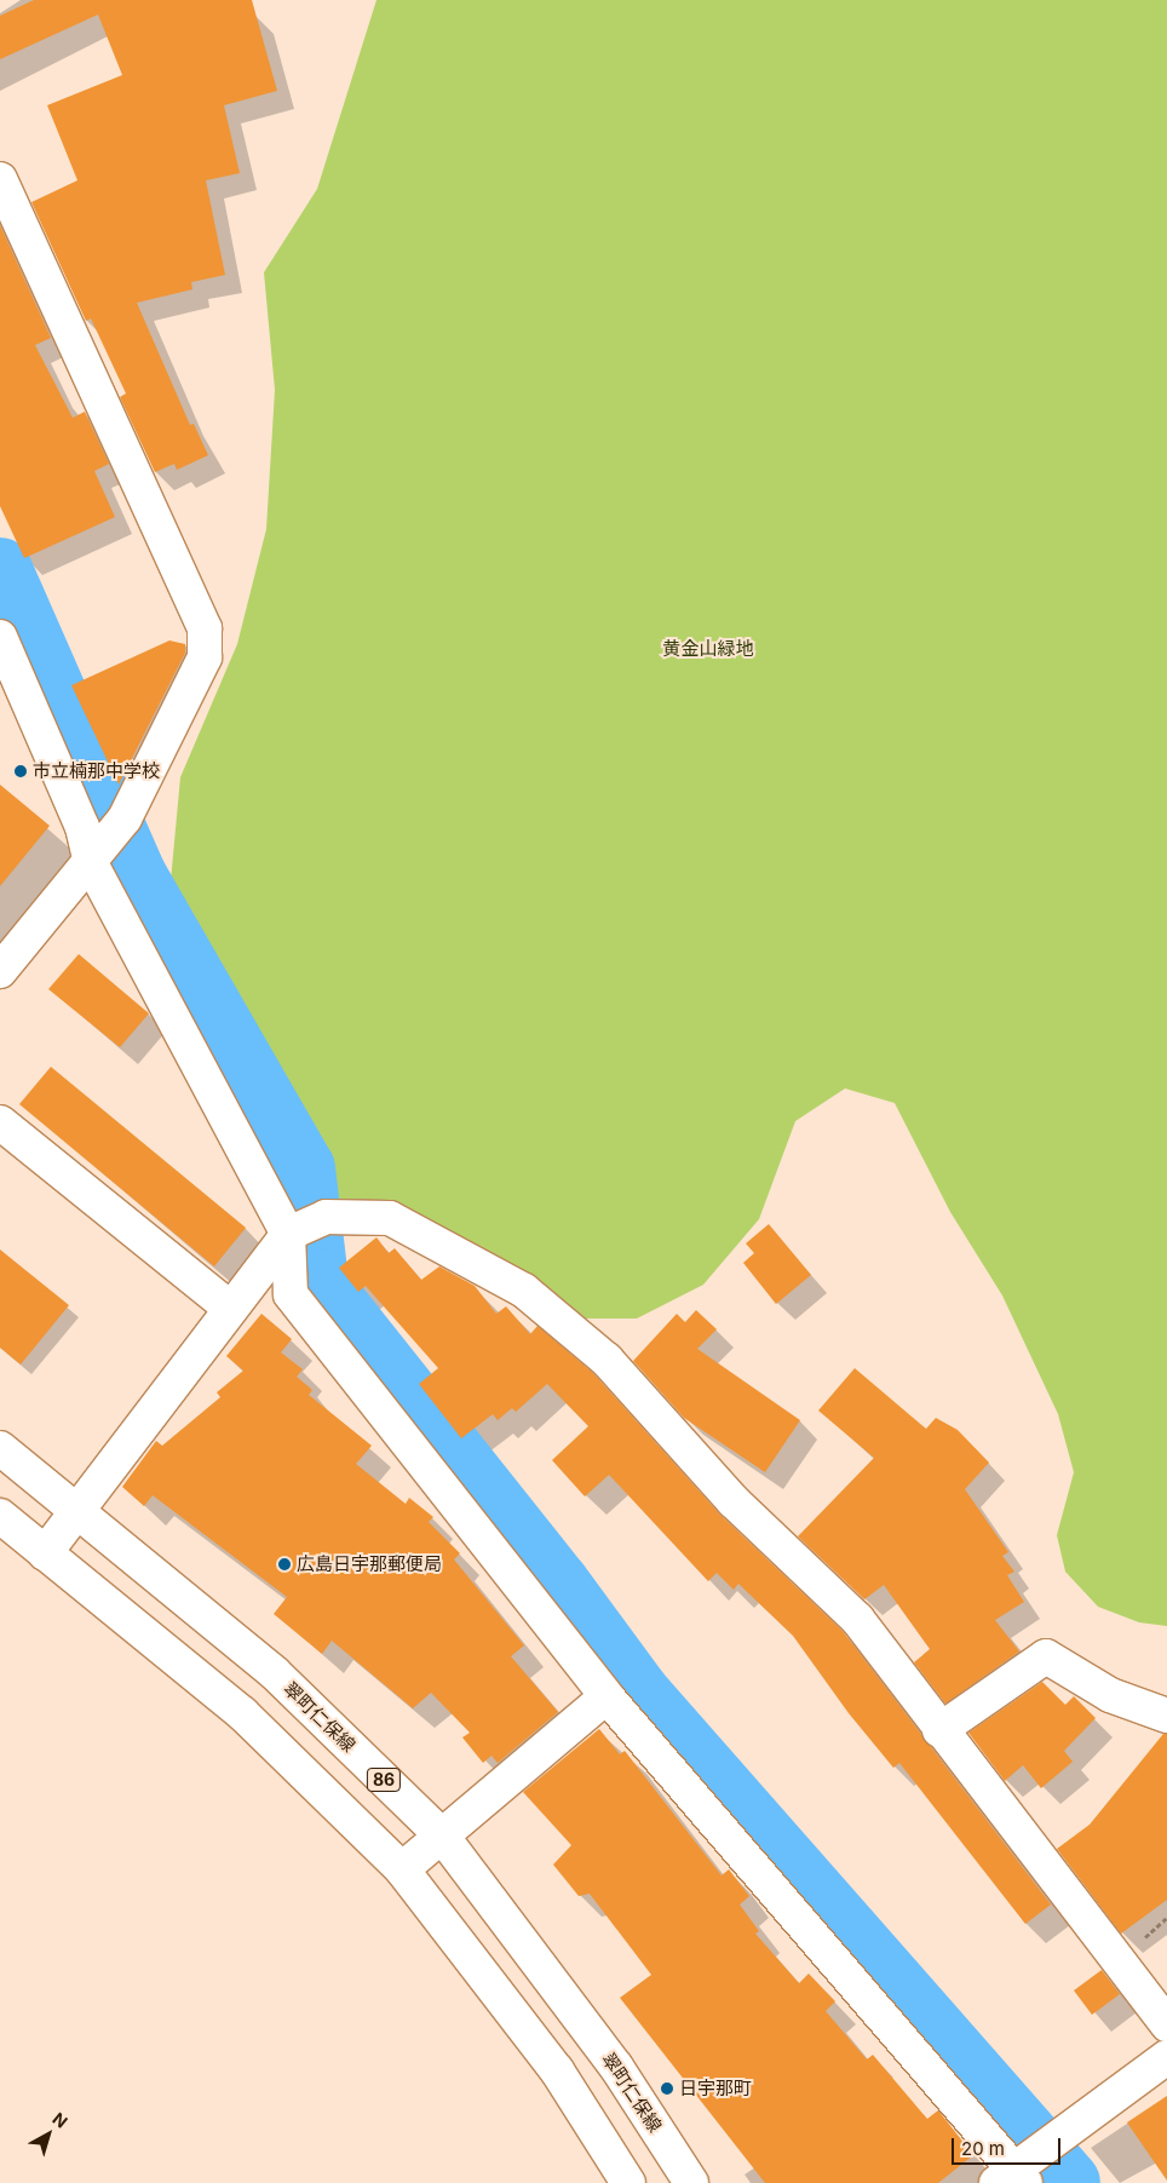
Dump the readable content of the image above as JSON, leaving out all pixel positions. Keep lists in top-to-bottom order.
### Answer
{
  "streets": {
    "street": ["翠町仁保線", "86"]
  },
  "parks": ["黄金山緑地"],
  "places": ["市立楠那中学校", "広島日宇那郵便局", "日宇那町"],
  "scale_bar": "20 m",
  "north": "top right"
}
